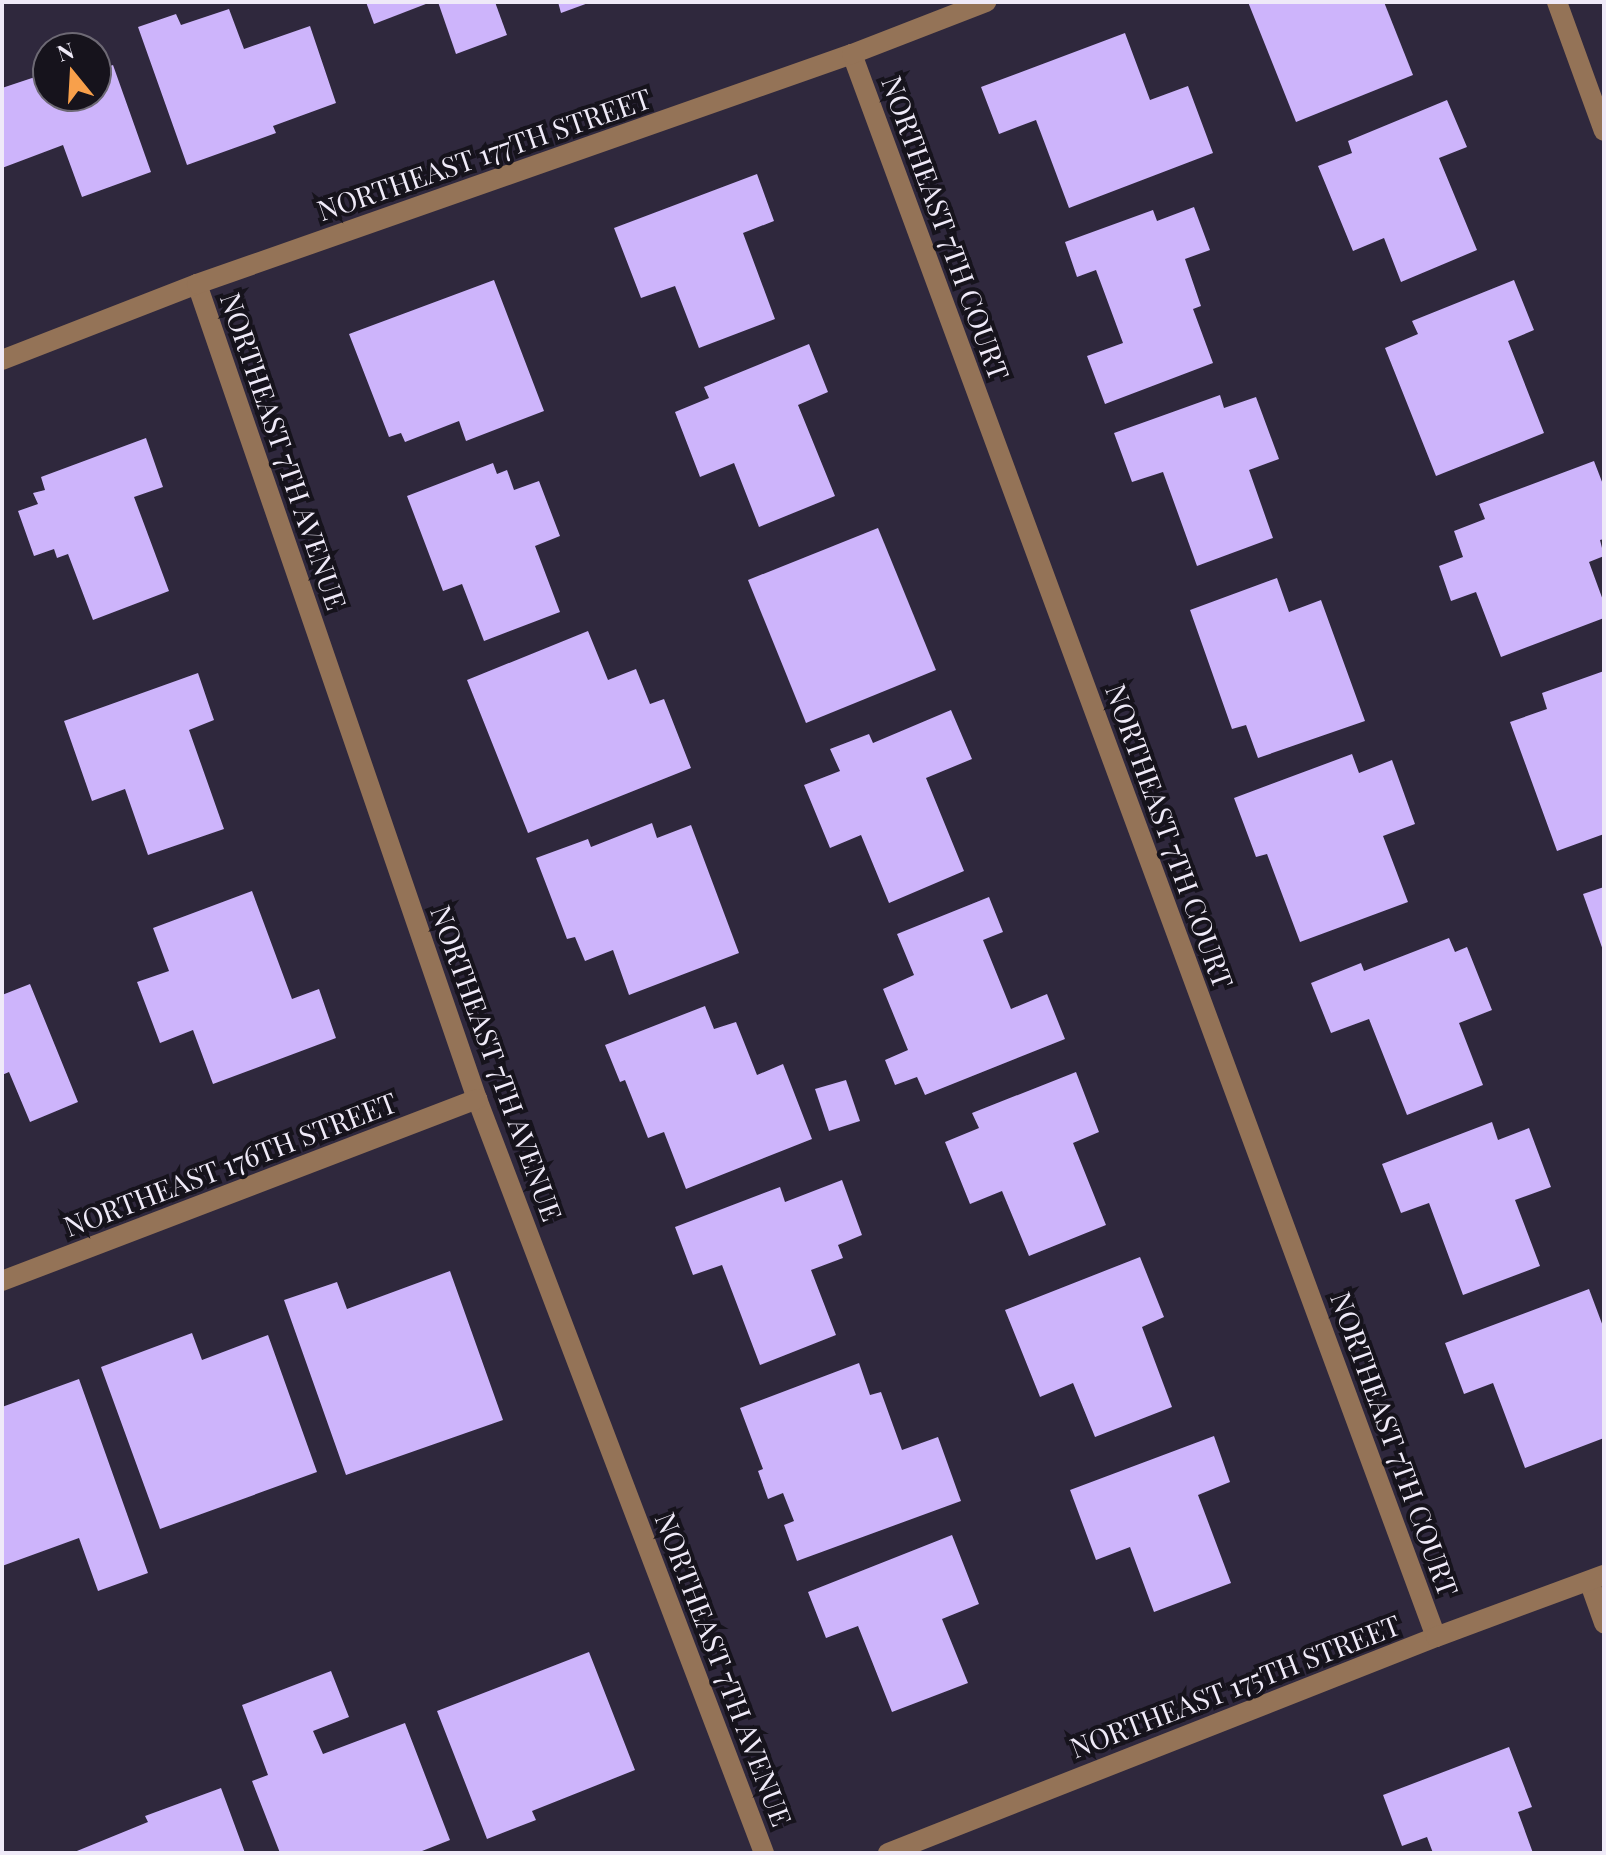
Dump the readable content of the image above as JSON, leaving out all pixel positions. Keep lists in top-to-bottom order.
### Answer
{
  "streets": {
    "street": [
      "NORTHEAST 177TH STREET",
      "NORTHEAST 7TH COURT",
      "NORTHEAST 7TH AVENUE",
      "NORTHEAST 176TH STREET",
      "NORTHEAST 175TH STREET"
    ]
  },
  "crossings": [
    ["NORTHEAST 177TH STREET", "NORTHEAST 7TH COURT"],
    ["NORTHEAST 177TH STREET", "NORTHEAST 7TH AVENUE"],
    ["NORTHEAST 7TH COURT", "NORTHEAST 175TH STREET"],
    ["NORTHEAST 7TH AVENUE", "NORTHEAST 176TH STREET"]
  ],
  "north": "top"
}
